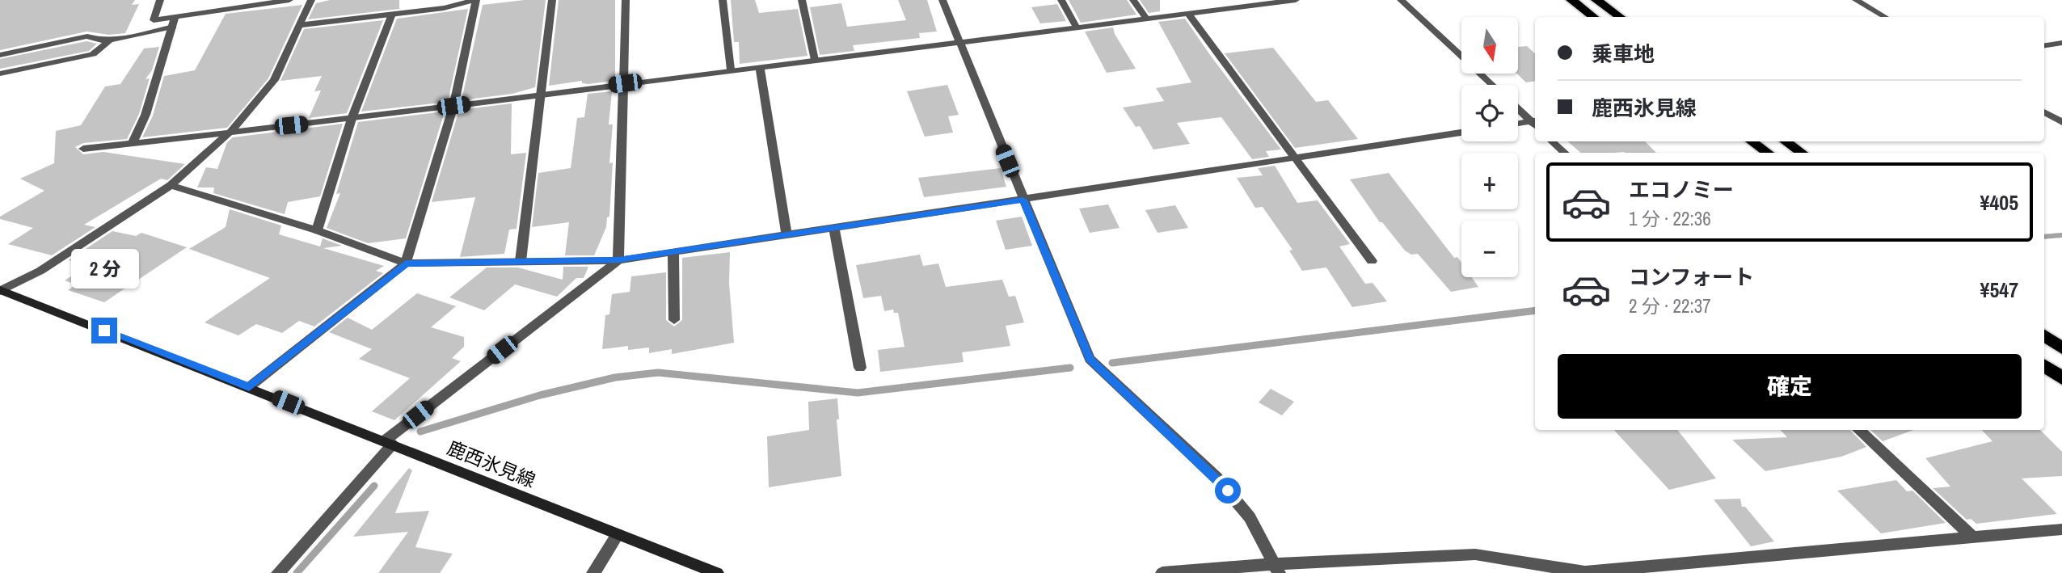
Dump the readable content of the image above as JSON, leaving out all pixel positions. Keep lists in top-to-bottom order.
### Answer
{
  "streets": {
    "main road": ["鹿西氷見線"]
  },
  "north": "bottom",
  "page": {
    "map_buttons": ["+", "−"],
    "banner": ["乗車地", "鹿西氷見線"],
    "list": [
      {
        "name": "エコノミー",
        "note": "1 分 · 22:36",
        "value": "¥405"
      },
      {
        "name": "コンフォート",
        "note": "2 分 · 22:37",
        "value": "¥547"
      }
    ],
    "bubble": "2 分",
    "buttons": "確定"
  }
}
